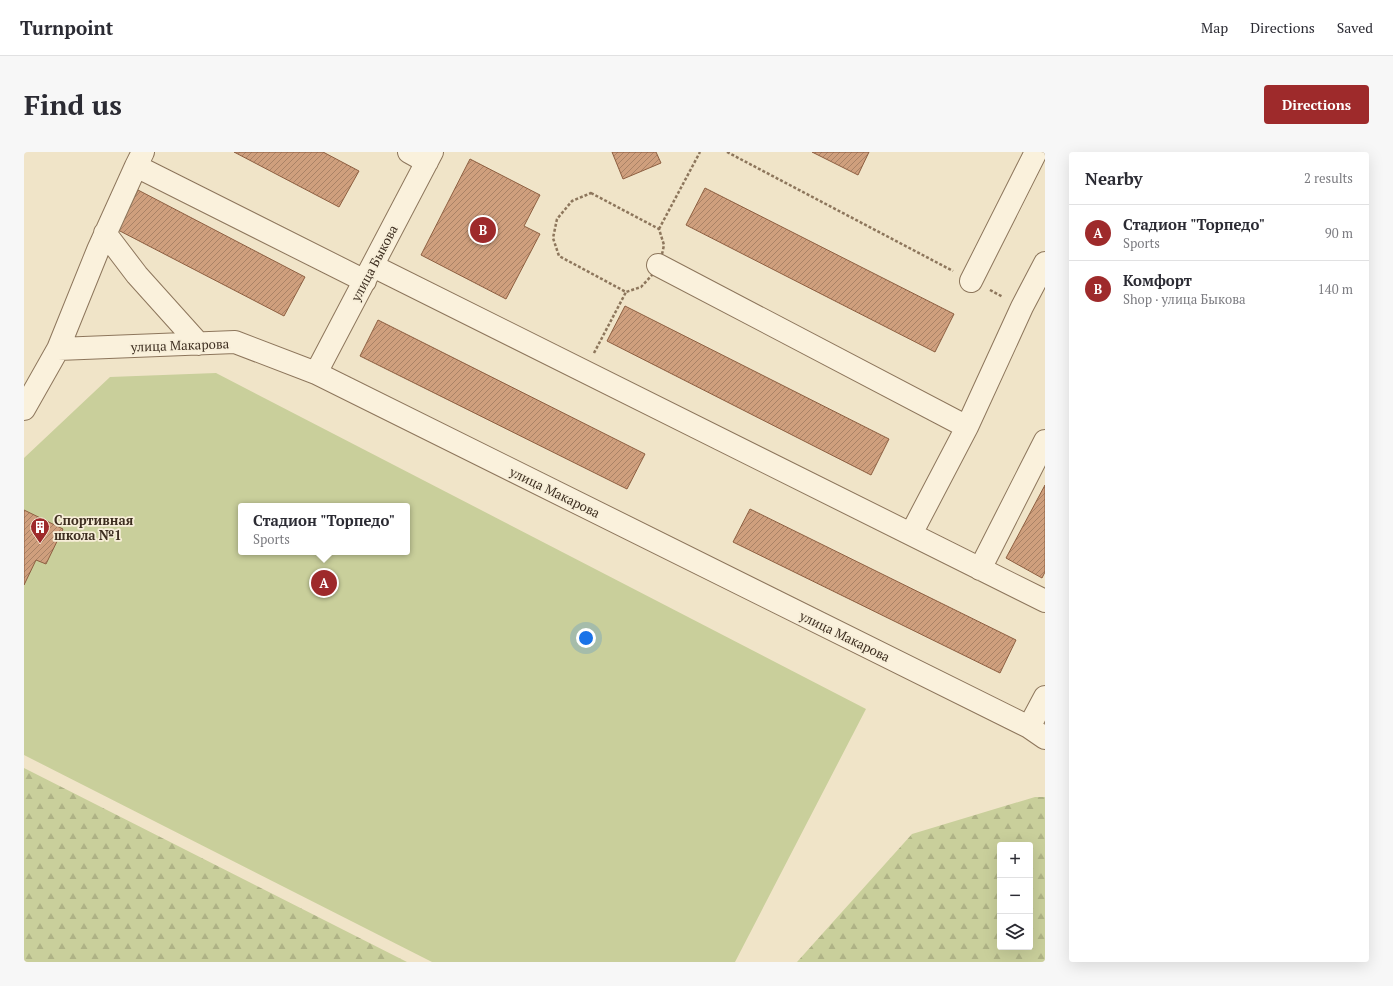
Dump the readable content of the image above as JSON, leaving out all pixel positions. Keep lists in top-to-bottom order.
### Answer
{
  "streets": {
    "street": ["улица Быкова", "улица Макарова"]
  },
  "crossings": [
    ["улица Быкова", "улица Макарова"]
  ],
  "places": {
    "building": ["Спортивная школа №1"]
  },
  "page": {
    "header": "Turnpoint",
    "nav": ["Map", "Directions", "Saved"],
    "buttons": "Directions",
    "title": "Find us",
    "heading": ["Nearby", "2 results"],
    "list": [
      {
        "mark": "A",
        "name": "Стадион \"Торпедо\"",
        "note": "Sports",
        "value": "90 m"
      },
      {
        "mark": "B",
        "name": "Комфорт",
        "note": "Shop · улица Быкова",
        "value": "140 m"
      }
    ],
    "pins": ["B", "A"],
    "popup": ["Стадион \"Торпедо\"", "Sports"],
    "map_buttons": ["+", "−"]
  }
}
